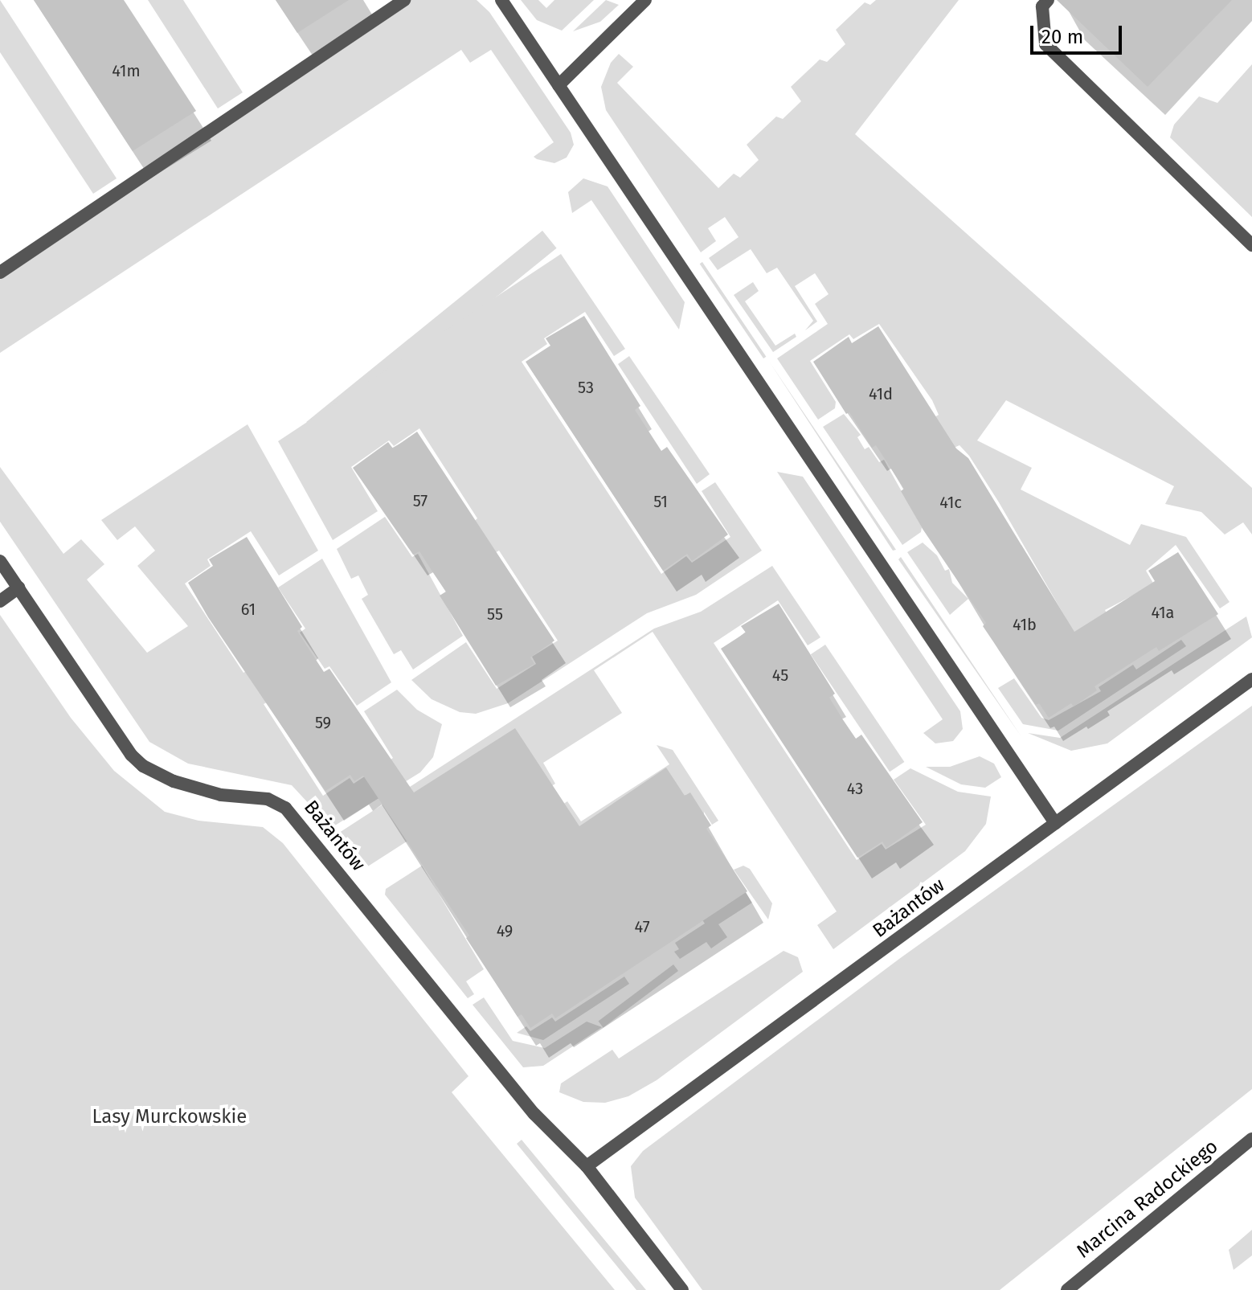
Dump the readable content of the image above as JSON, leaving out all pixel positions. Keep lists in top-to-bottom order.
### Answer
{
  "streets": {
    "street": ["Bażantów", "Marcina Radockiego"]
  },
  "parks": ["Lasy Murckowskie"],
  "house_numbers": [
    "41m",
    "53",
    "41d",
    "57",
    "51",
    "41c",
    "61",
    "41a",
    "55",
    "41b",
    "45",
    "59",
    "43",
    "47",
    "49"
  ],
  "scale_bar": "20 m"
}
